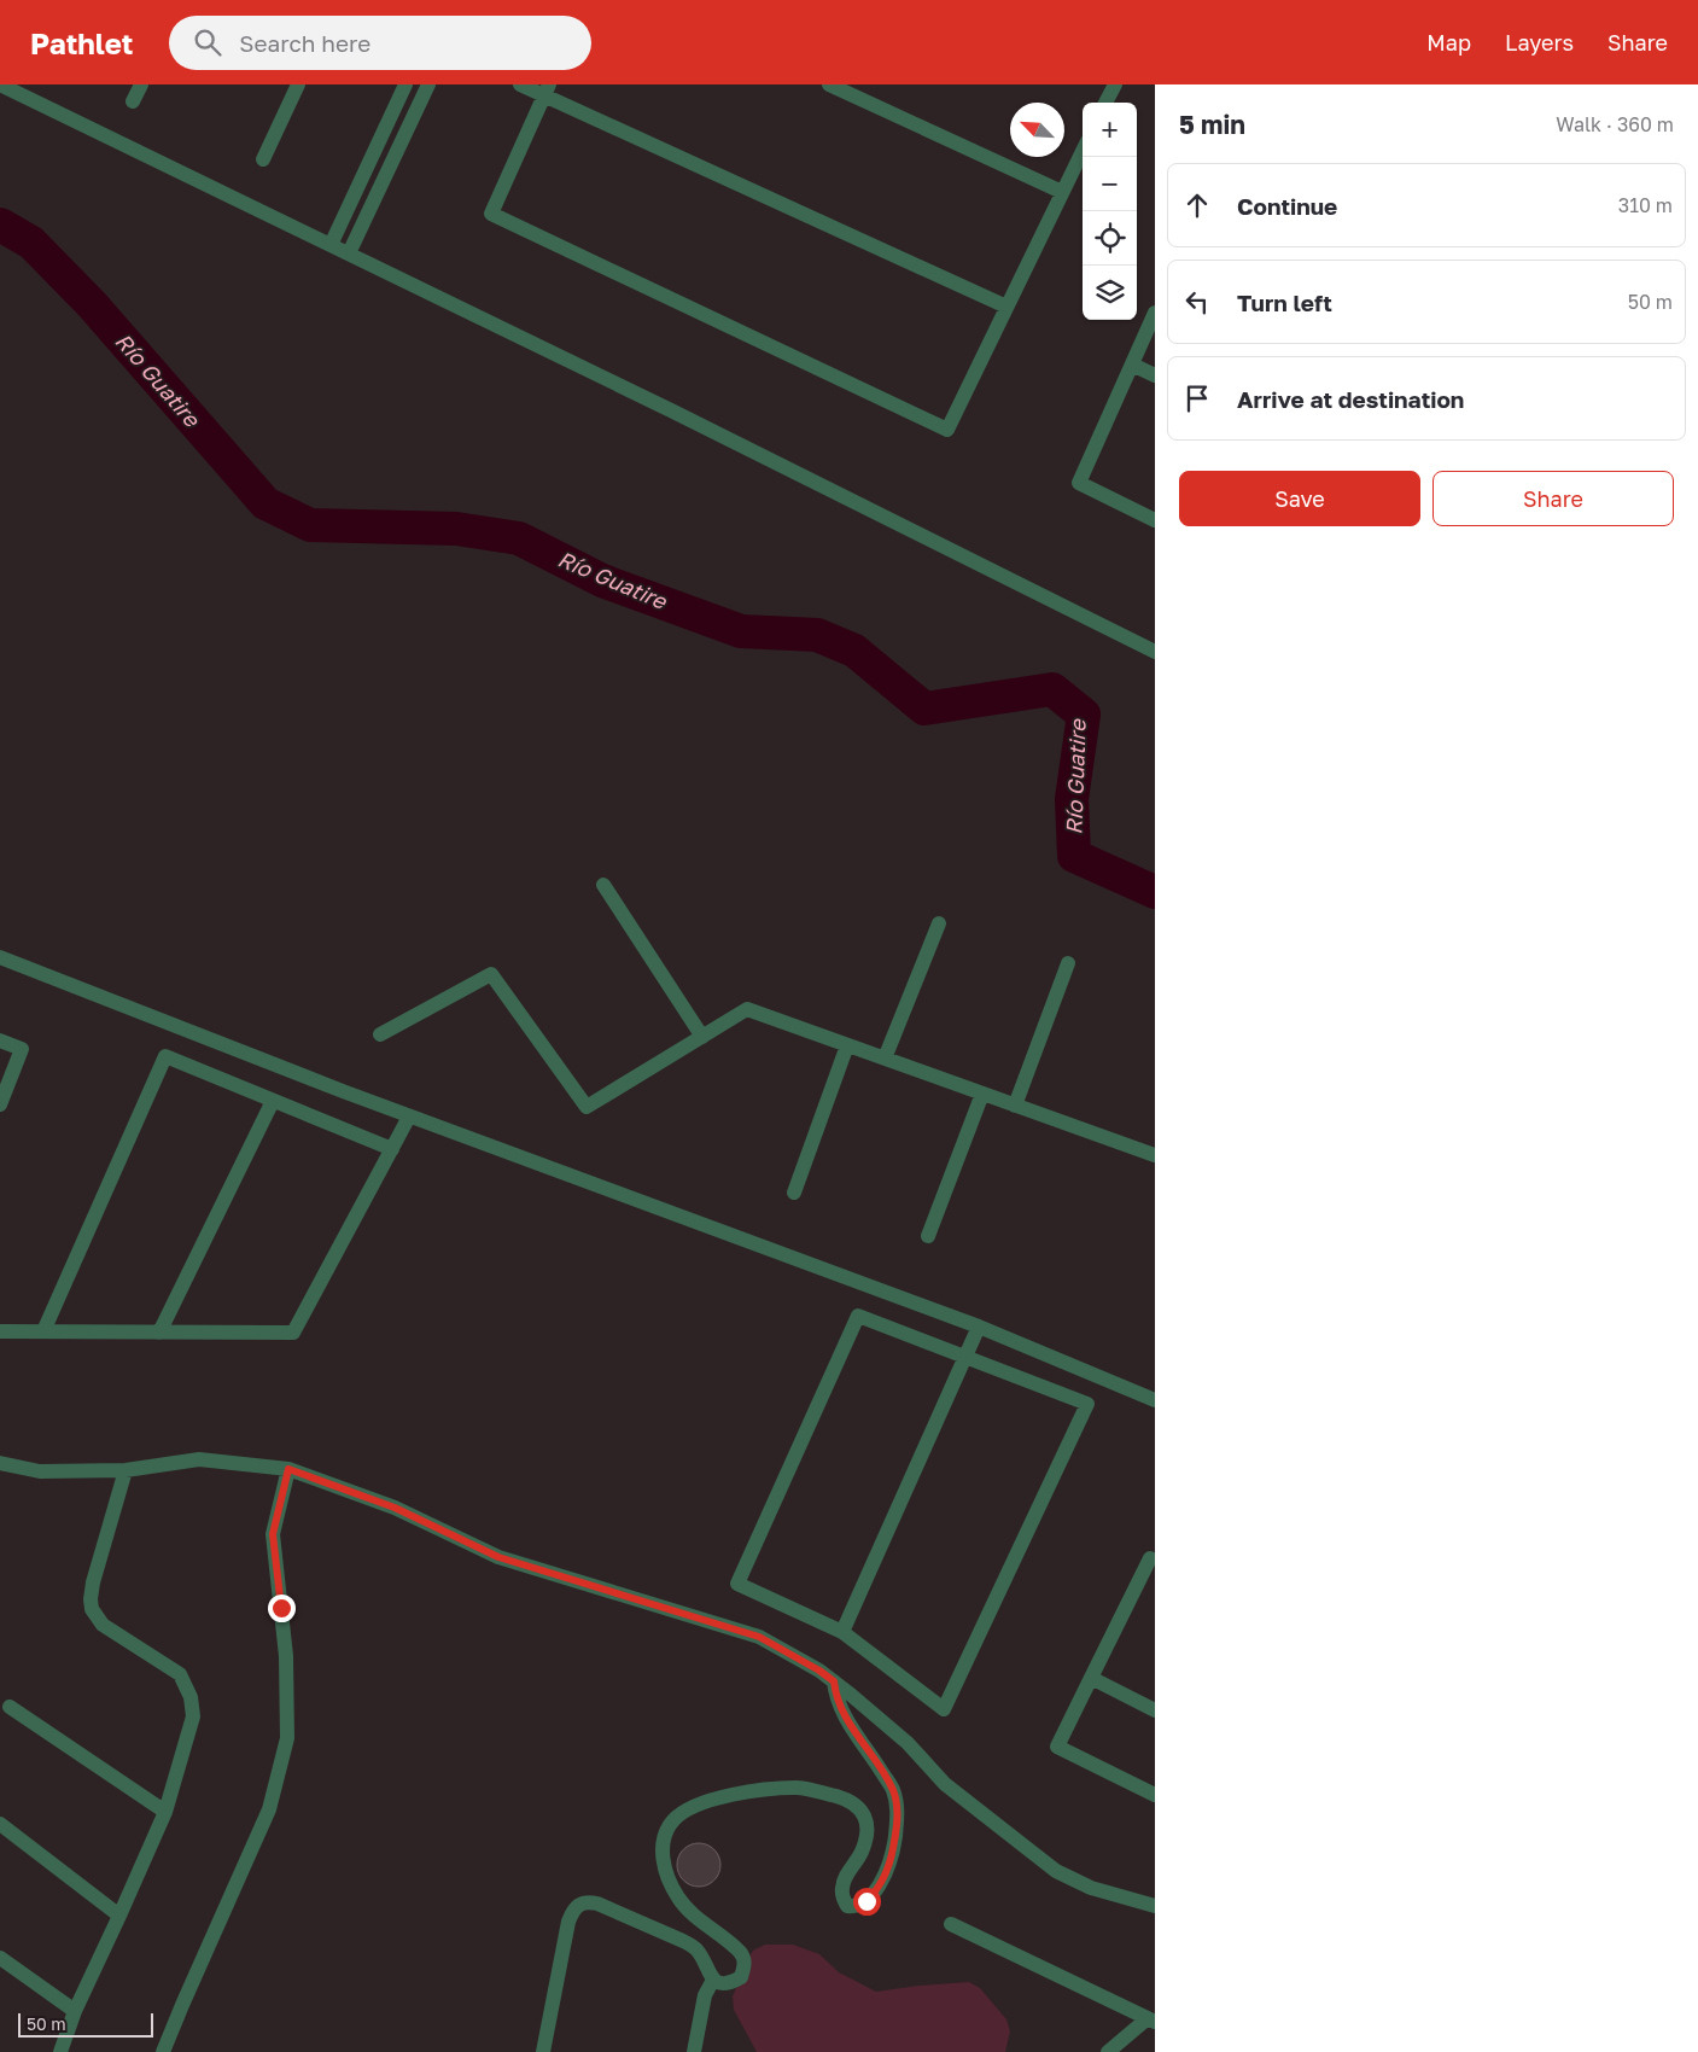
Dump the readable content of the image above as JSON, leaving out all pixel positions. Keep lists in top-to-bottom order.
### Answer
{
  "water": ["Río Guatire"],
  "scale_bar": "50 m",
  "north": "top left",
  "page": {
    "header": "Pathlet",
    "search": "Search here",
    "nav": ["Map", "Layers", "Share"],
    "heading": ["5 min", "Walk · 360 m"],
    "map_buttons": ["+", "−"],
    "list": [
      ["Continue", "310 m"],
      ["Turn left", "50 m"],
      "Arrive at destination"
    ],
    "buttons": ["Save", "Share"],
    "scale": "50 m"
  }
}
